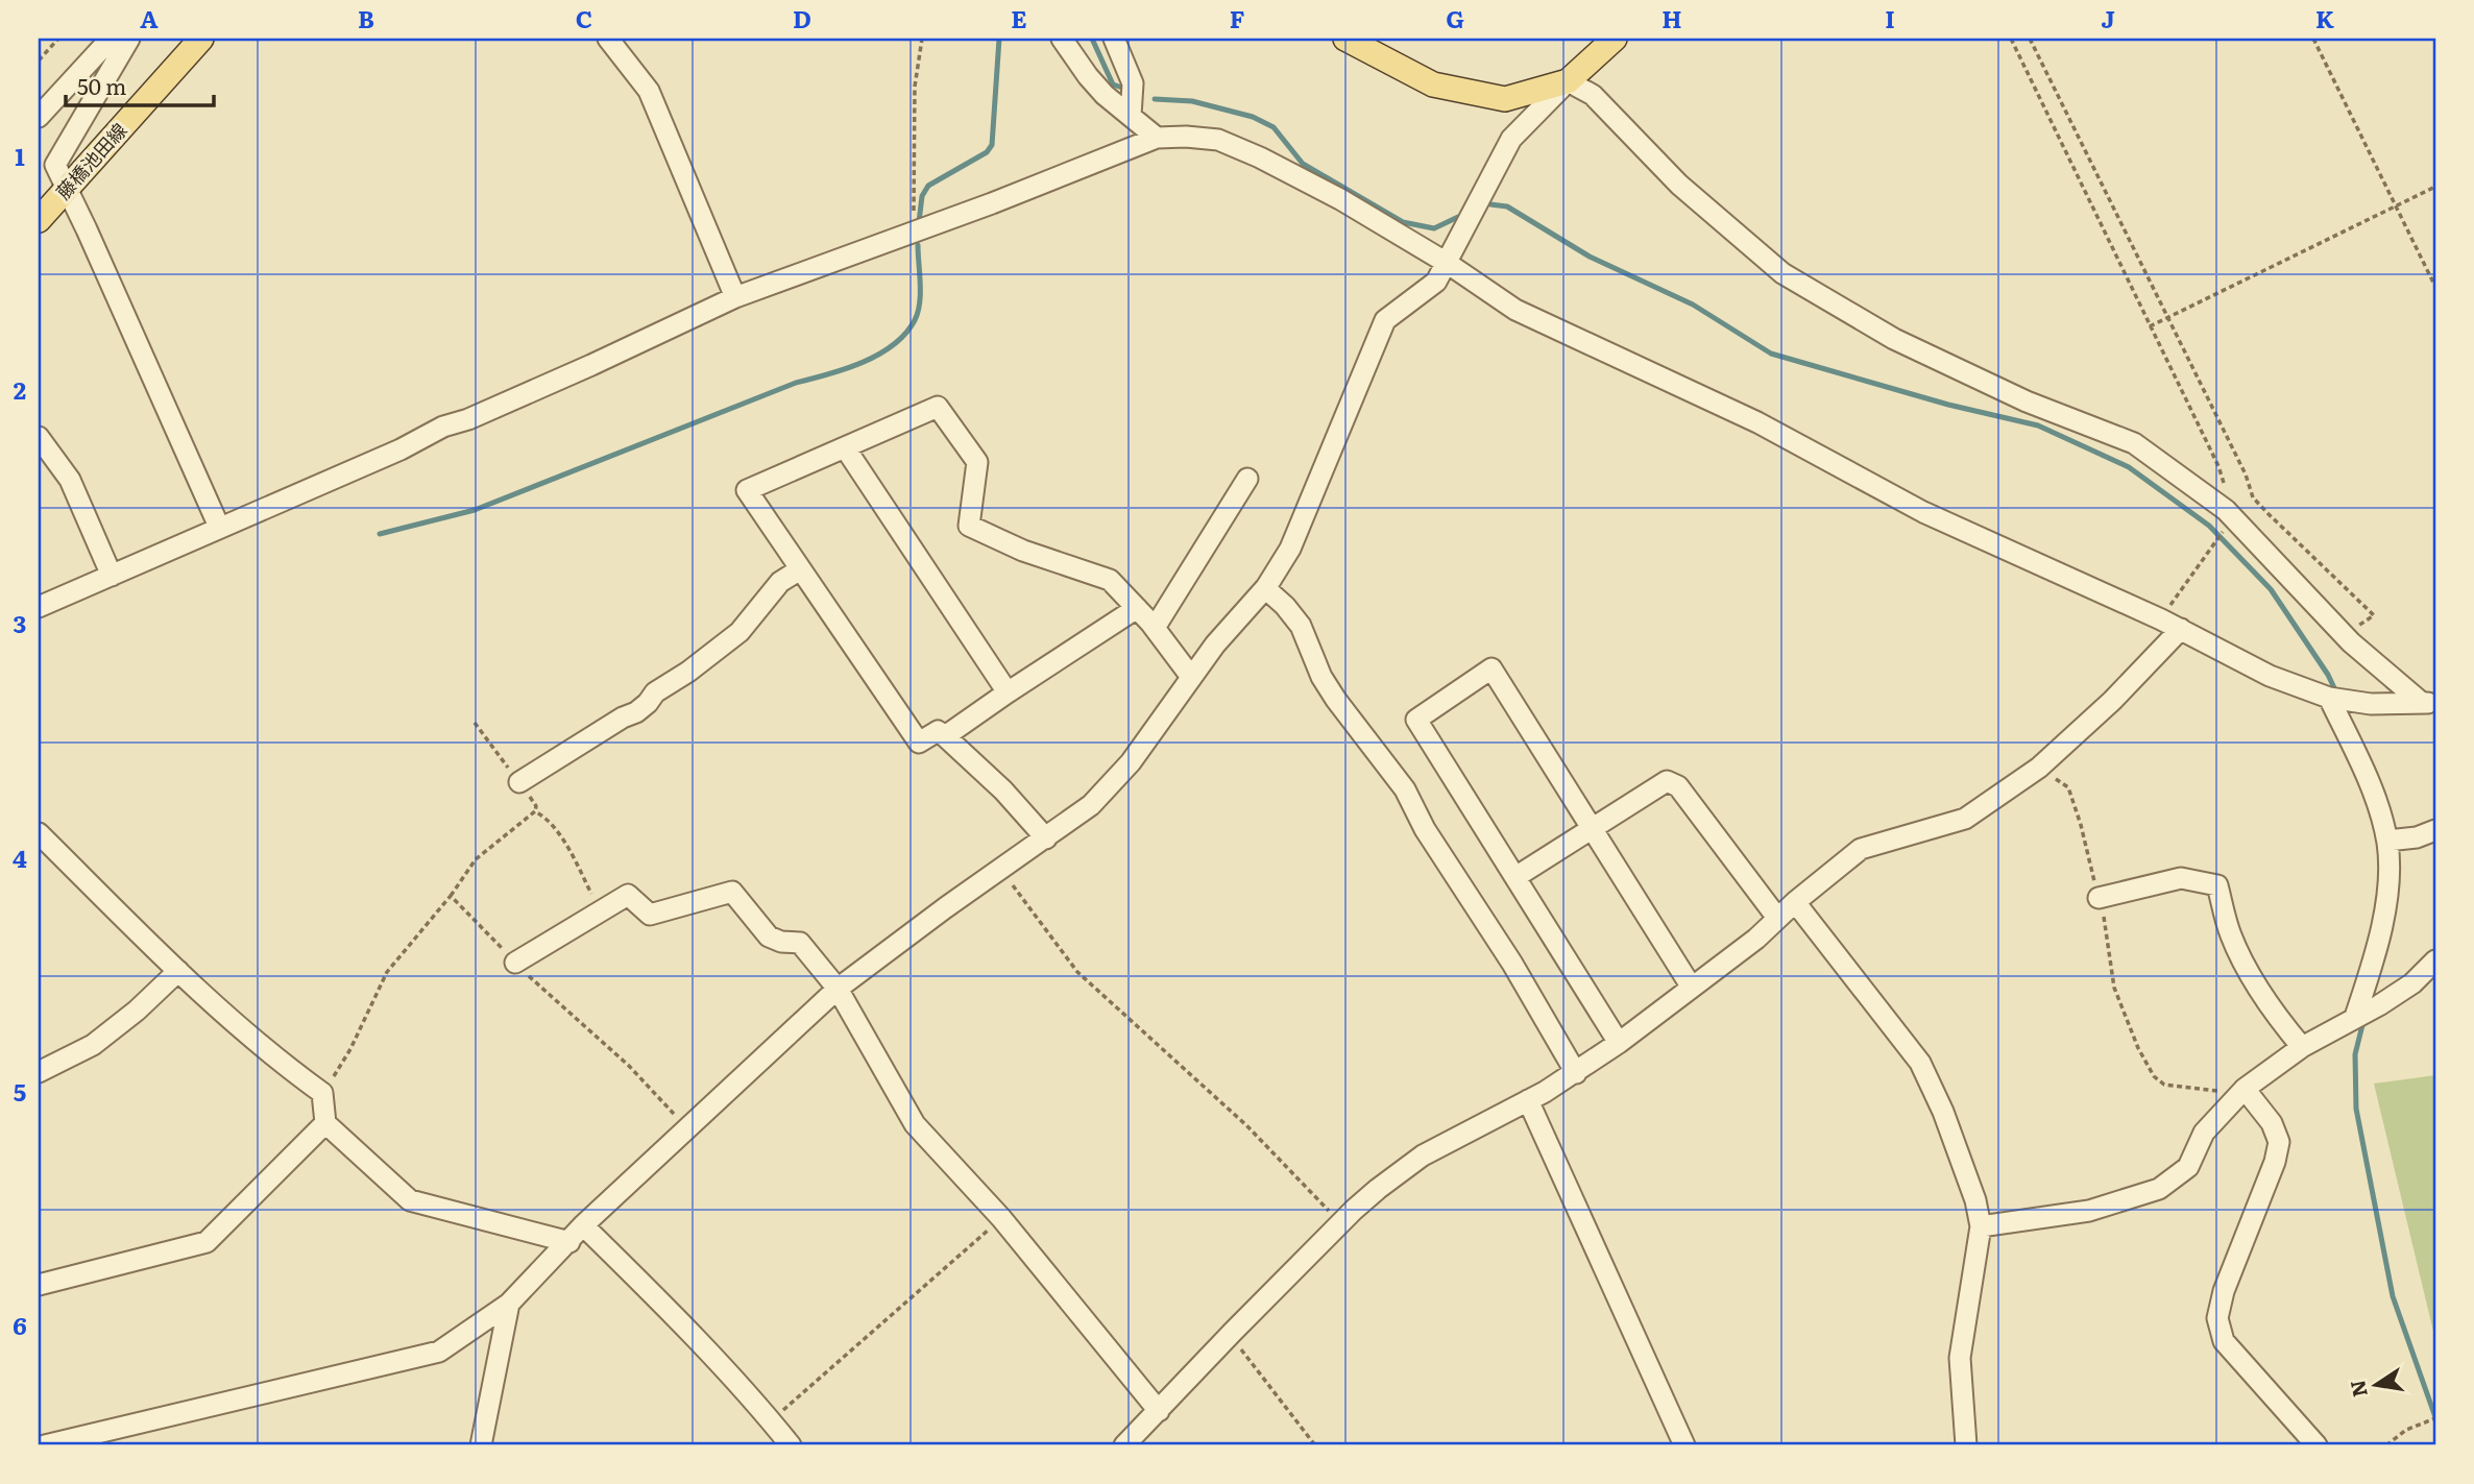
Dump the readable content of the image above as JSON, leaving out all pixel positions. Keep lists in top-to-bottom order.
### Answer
{
  "streets": {
    "main road": ["藤橋池田線"]
  },
  "scale_bar": "50 m",
  "north": "left",
  "grid": {
    "columns": [
      "A",
      "B",
      "C",
      "D",
      "E",
      "F",
      "G",
      "H",
      "I",
      "J",
      "K"
    ],
    "rows": [
      "1",
      "2",
      "3",
      "4",
      "5",
      "6"
    ]
  }
}
